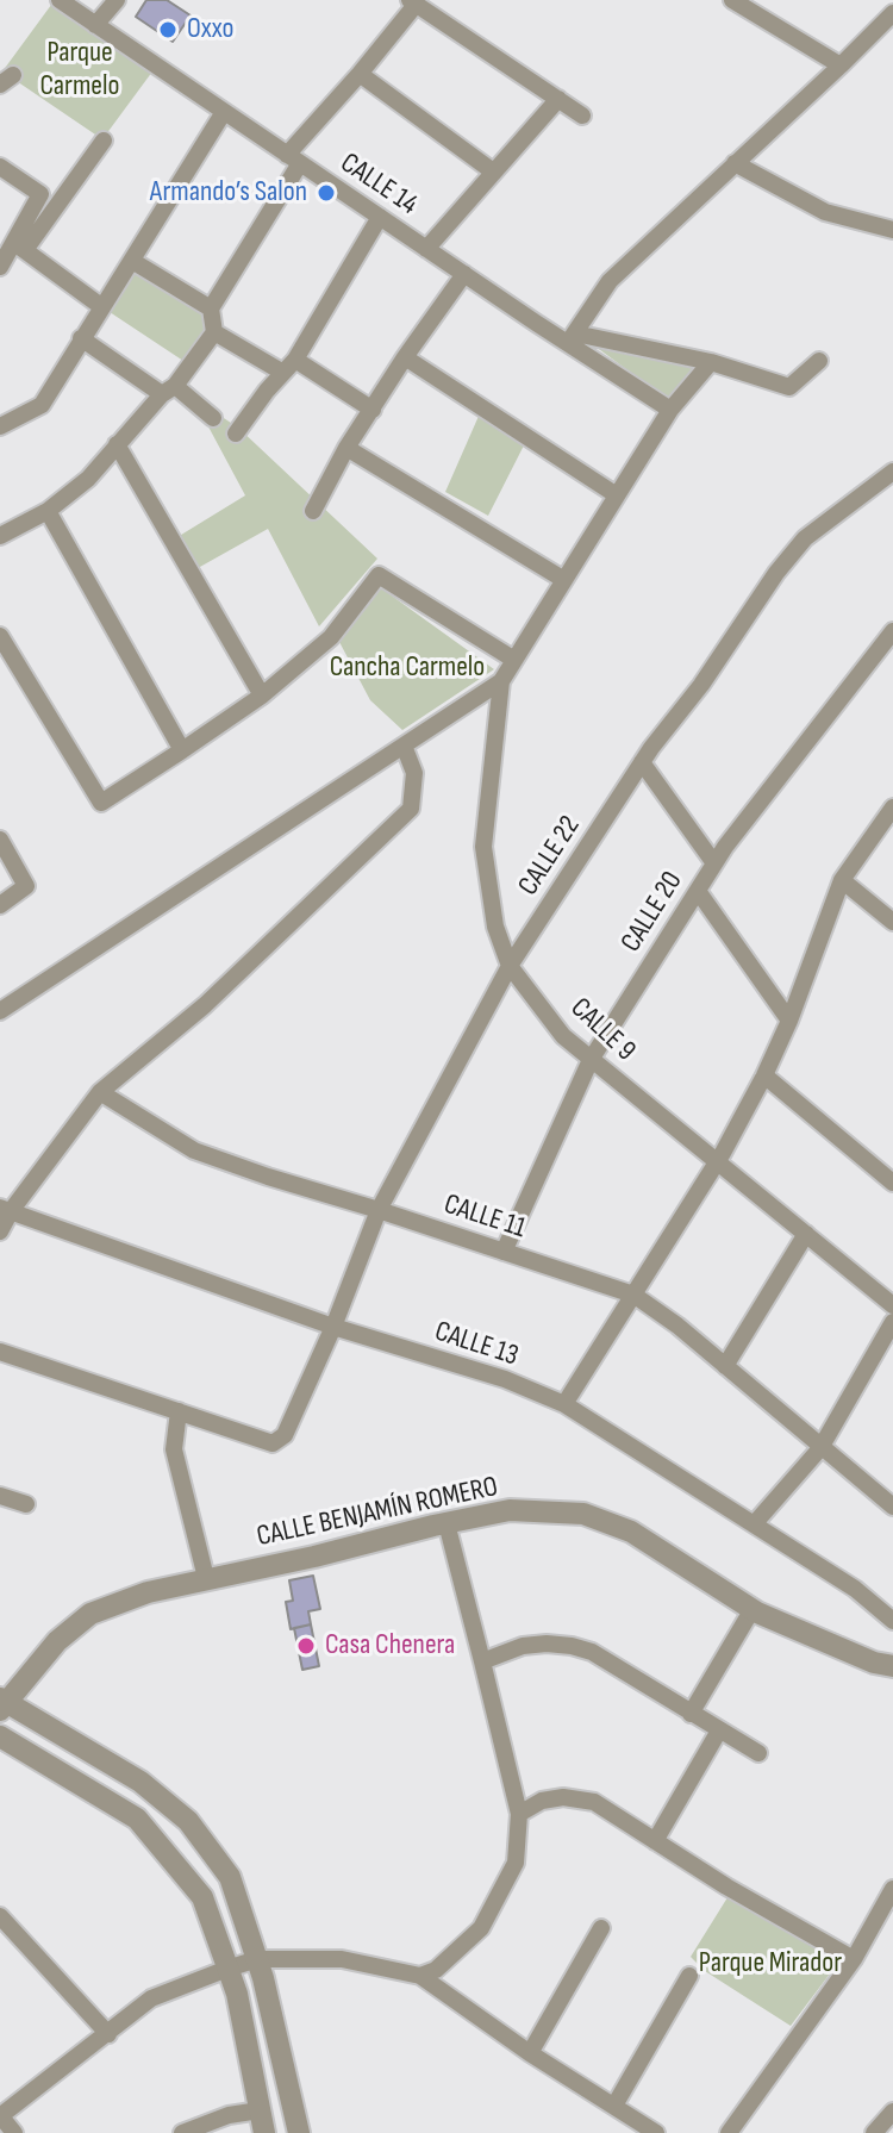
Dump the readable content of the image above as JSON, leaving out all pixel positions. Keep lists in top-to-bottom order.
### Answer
{
  "streets": {
    "street": [
      "CALLE 14",
      "CALLE 22",
      "CALLE 20",
      "CALLE 9",
      "CALLE 11",
      "CALLE 13",
      "CALLE BENJAMÍN ROMERO"
    ]
  },
  "crossings": [
    ["CALLE 22", "CALLE 9"],
    ["CALLE 22", "CALLE 11"],
    ["CALLE 22", "CALLE 13"],
    ["CALLE 20", "CALLE 9"],
    ["CALLE 20", "CALLE 11"]
  ],
  "parks": ["Parque Carmelo", "Cancha Carmelo", "Parque Mirador"],
  "places": ["Oxxo", "Armando’s Salon", "Casa Chenera"]
}
